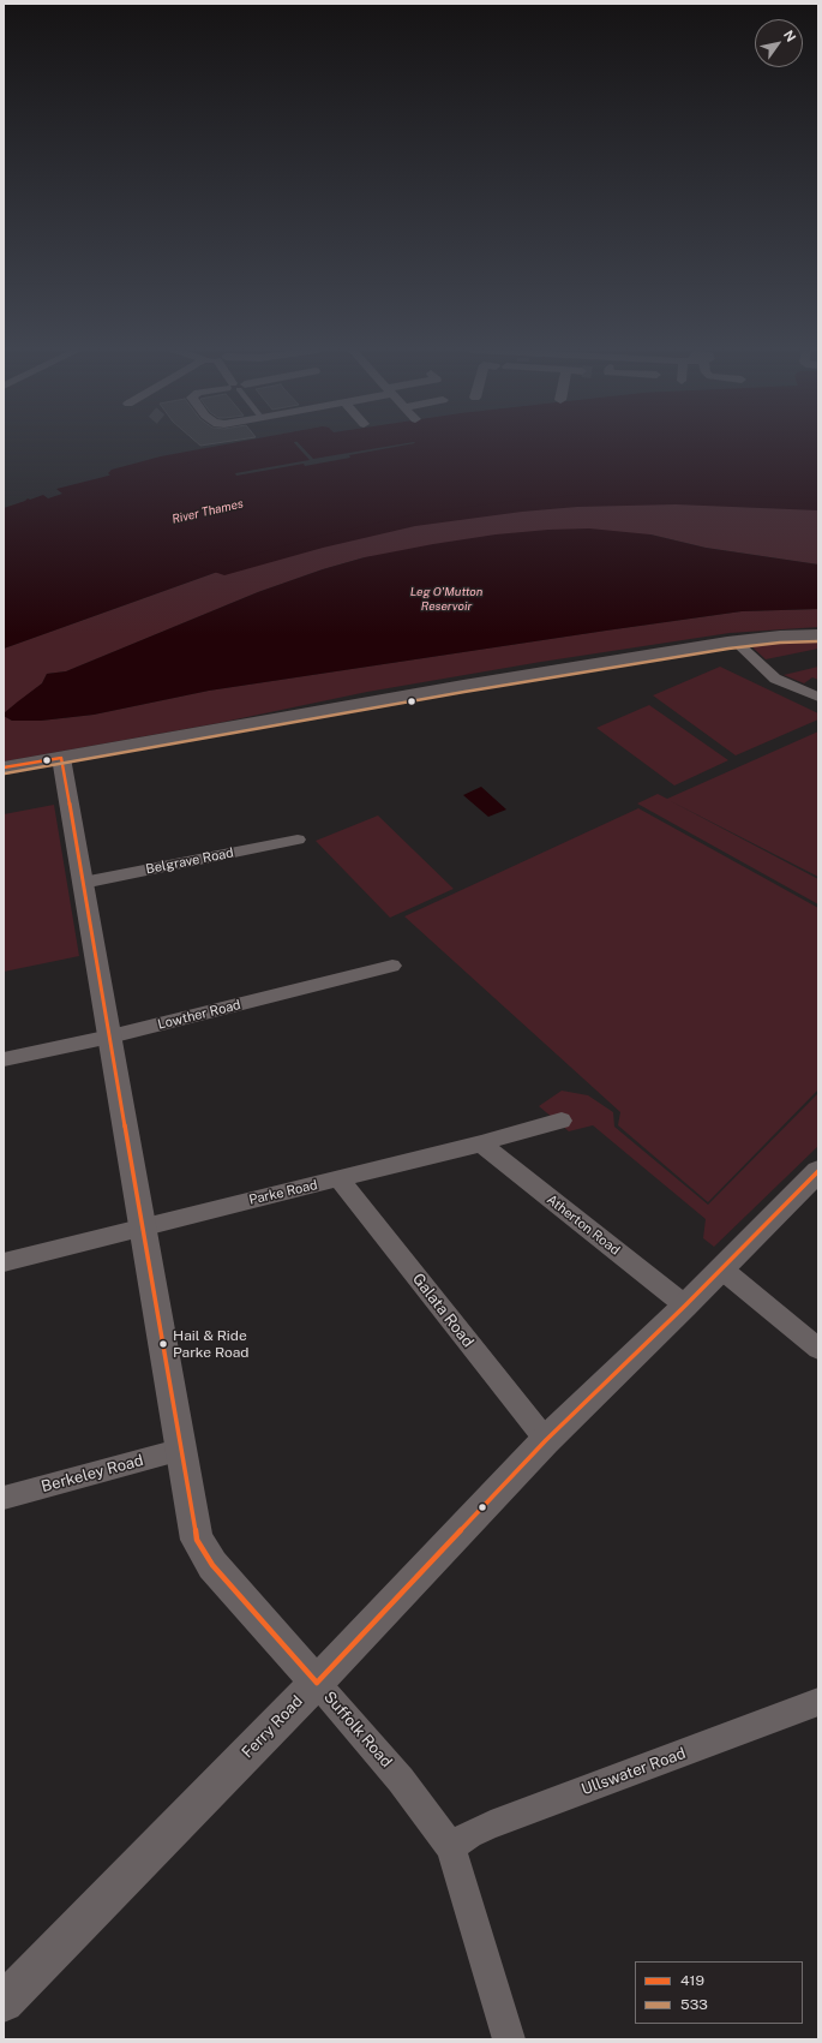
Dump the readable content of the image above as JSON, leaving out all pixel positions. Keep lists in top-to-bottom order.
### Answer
{
  "streets": {
    "street": [
      "Belgrave Road",
      "Lowther Road",
      "Parke Road",
      "Atherton Road",
      "Galata Road",
      "Berkeley Road",
      "Ferry Road",
      "Suffolk Road",
      "Ullswater Road"
    ]
  },
  "crossings": [
    ["Belgrave Road", "Suffolk Road"],
    ["Lowther Road", "Suffolk Road"],
    ["Parke Road", "Atherton Road"],
    ["Parke Road", "Galata Road"],
    ["Parke Road", "Suffolk Road"],
    ["Atherton Road", "Ferry Road"],
    ["Galata Road", "Ferry Road"],
    ["Berkeley Road", "Suffolk Road"],
    ["Ferry Road", "Suffolk Road"],
    ["Suffolk Road", "Ullswater Road"]
  ],
  "water": ["River Thames", "Leg O'Mutton Reservoir"],
  "places": ["Hail & Ride Parke Road"],
  "lines": ["transit line 533", "transit line 419"],
  "legend": ["419", "533"],
  "north": "top right"
}
